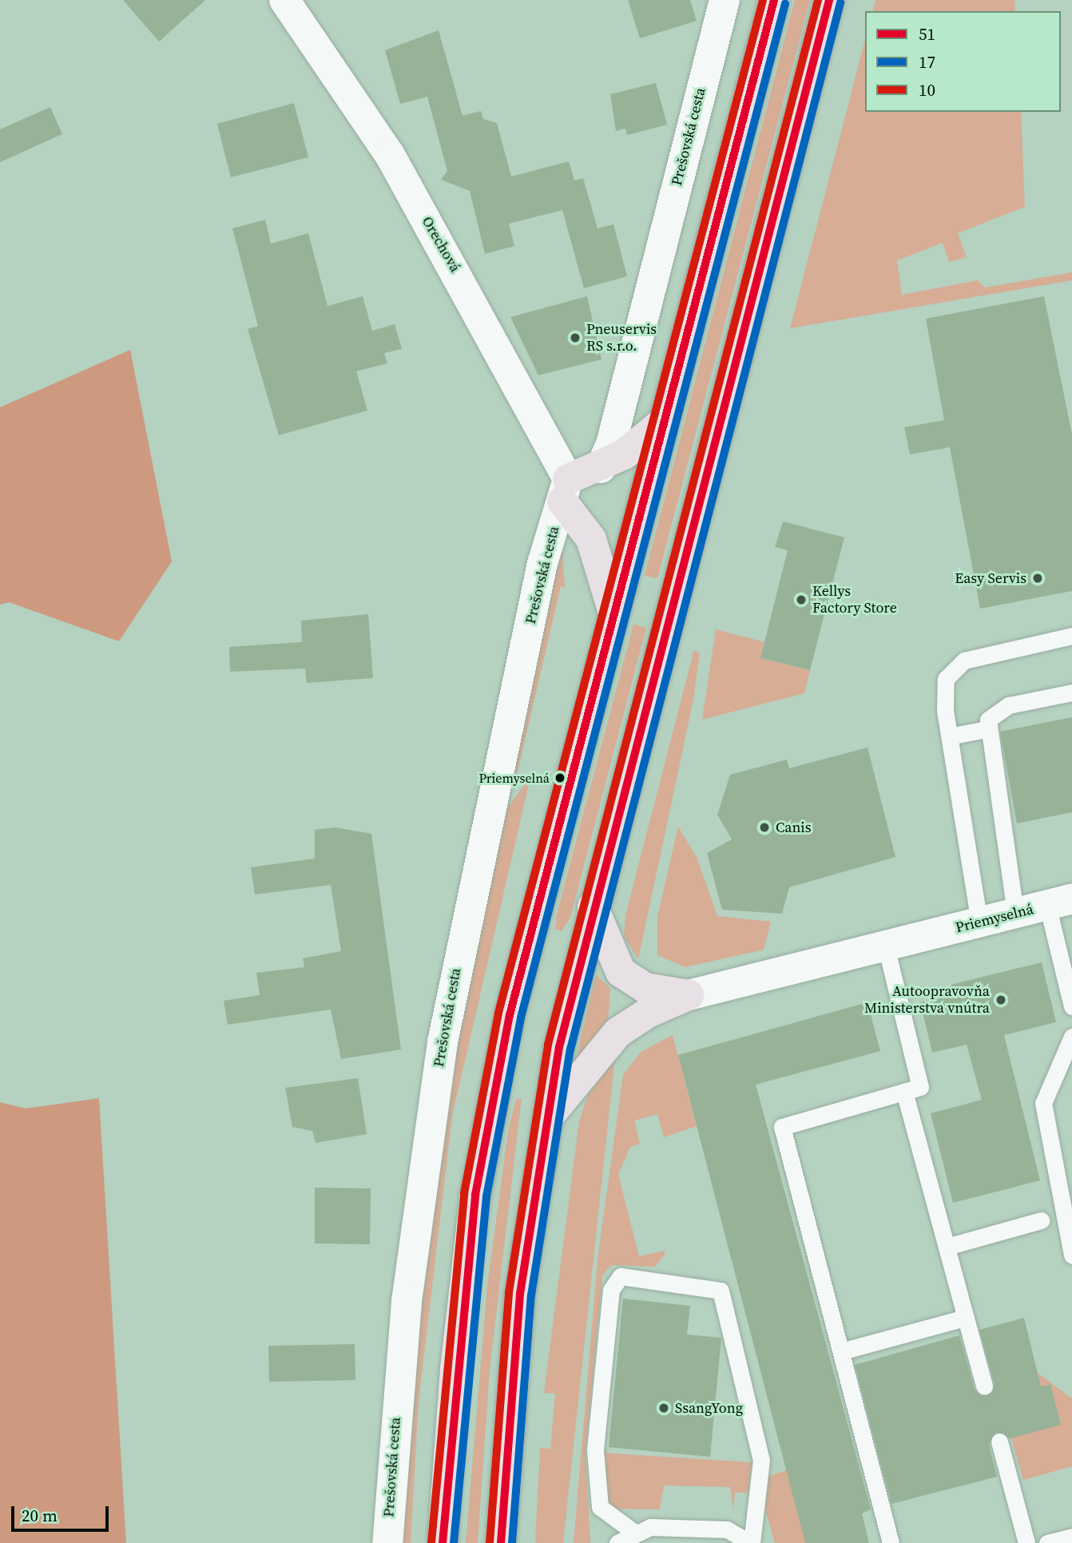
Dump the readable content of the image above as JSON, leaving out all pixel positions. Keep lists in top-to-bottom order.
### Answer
{
  "streets": {
    "street": ["Prešovská cesta", "Orechová", "Priemyselná"]
  },
  "crossings": [
    ["Prešovská cesta", "Orechová"]
  ],
  "places": [
    "Pneuservis RS s.r.o.",
    "Easy Servis",
    "Kellys Factory Store",
    "Priemyselná",
    "Canis",
    "Autoopravovňa Ministerstva vnútra",
    "SsangYong"
  ],
  "lines": ["transit line 51", "transit line 10", "transit line 17"],
  "legend": ["51", "17", "10"],
  "scale_bar": "20 m"
}
